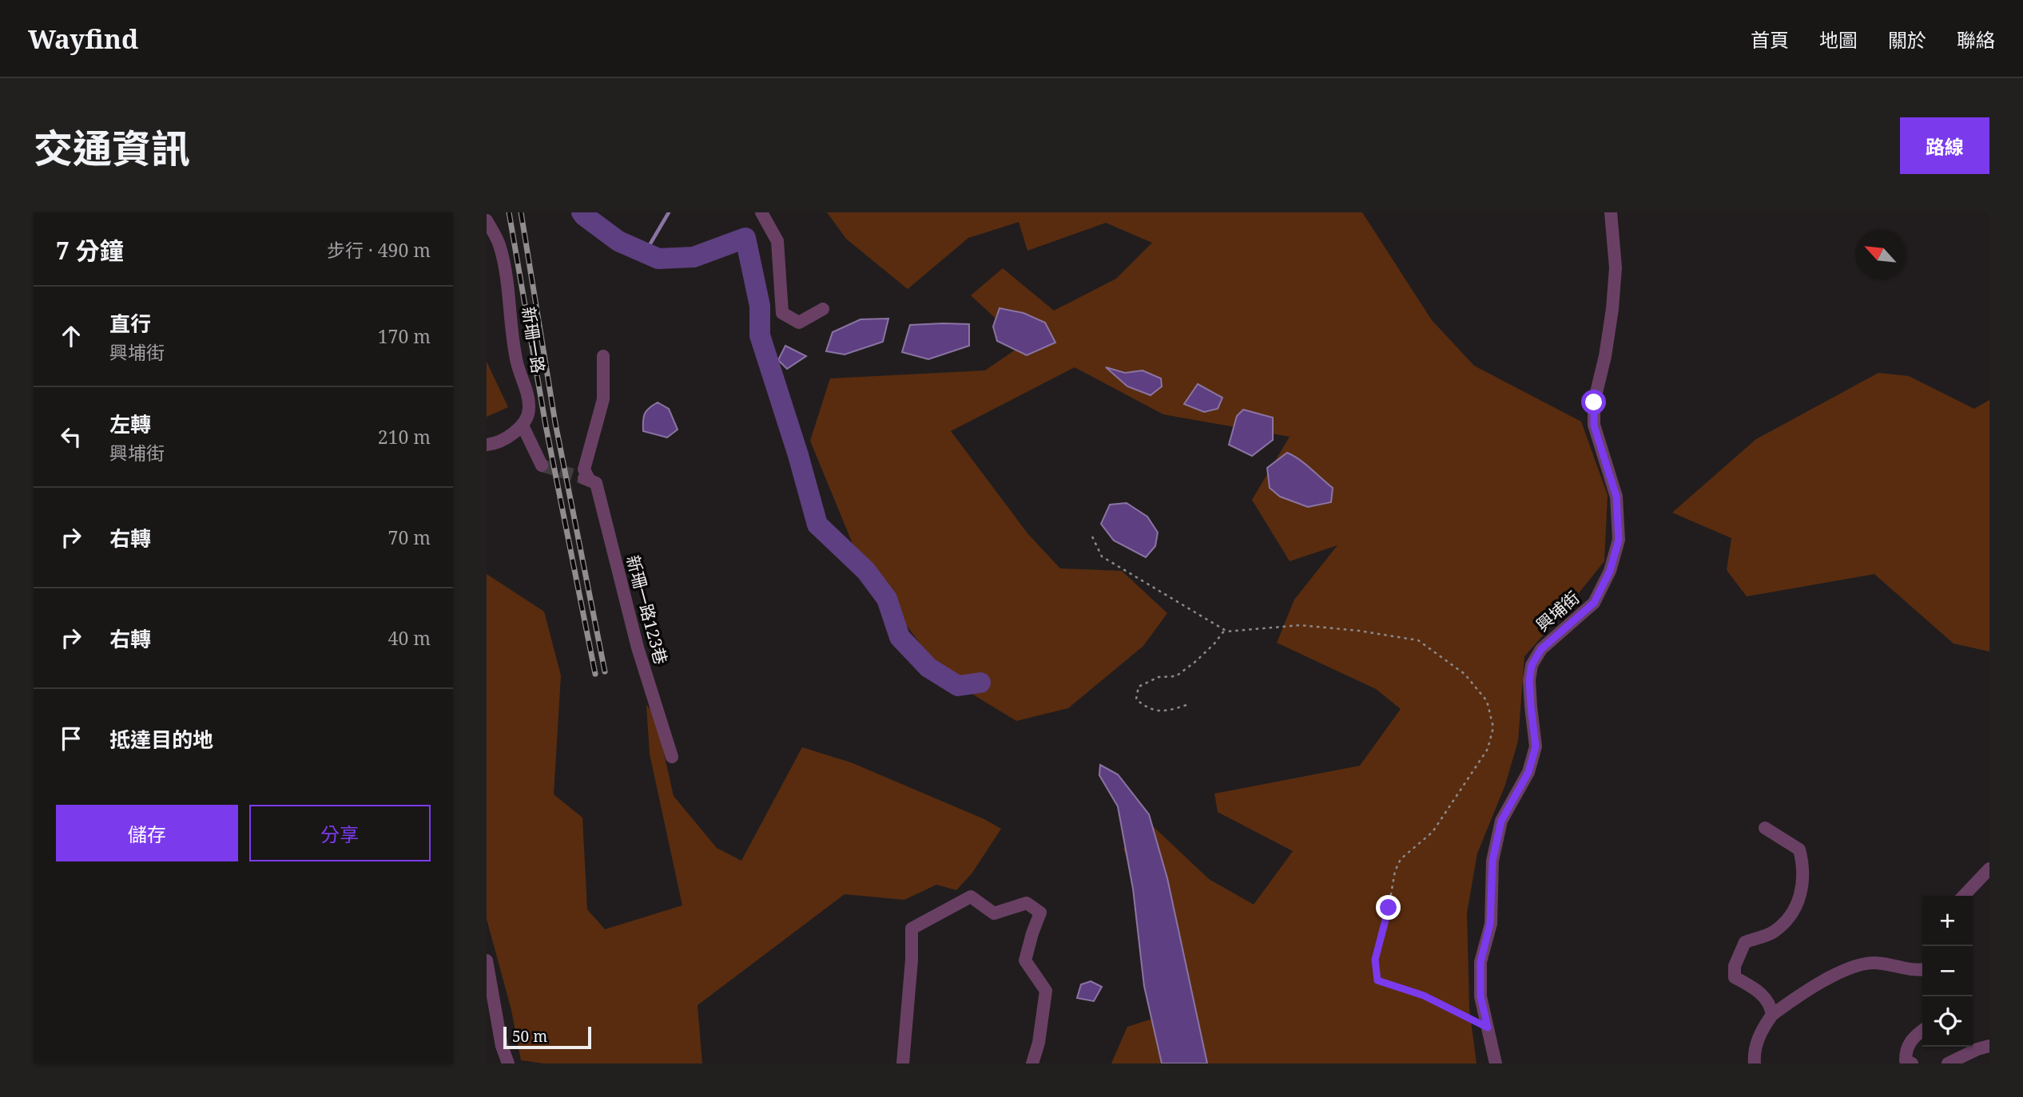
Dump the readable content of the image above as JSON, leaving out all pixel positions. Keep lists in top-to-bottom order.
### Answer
{
  "streets": {
    "street": ["新珊一路", "新珊一路123巷", "興埔街"]
  },
  "scale_bar": "50 m",
  "north": "top left",
  "page": {
    "header": "Wayfind",
    "nav": [
      "首頁",
      "地圖",
      "關於",
      "聯絡"
    ],
    "title": "交通資訊",
    "buttons": [
      "路線",
      ["儲存", "分享"]
    ],
    "heading": ["7 分鐘", "步行 · 490 m"],
    "list": [
      ["直行", "興埔街", "170 m"],
      ["左轉", "興埔街", "210 m"],
      ["右轉", "70 m"],
      ["右轉", "40 m"],
      "抵達目的地"
    ],
    "map_buttons": ["+", "−"],
    "scale": "50 m"
  }
}
